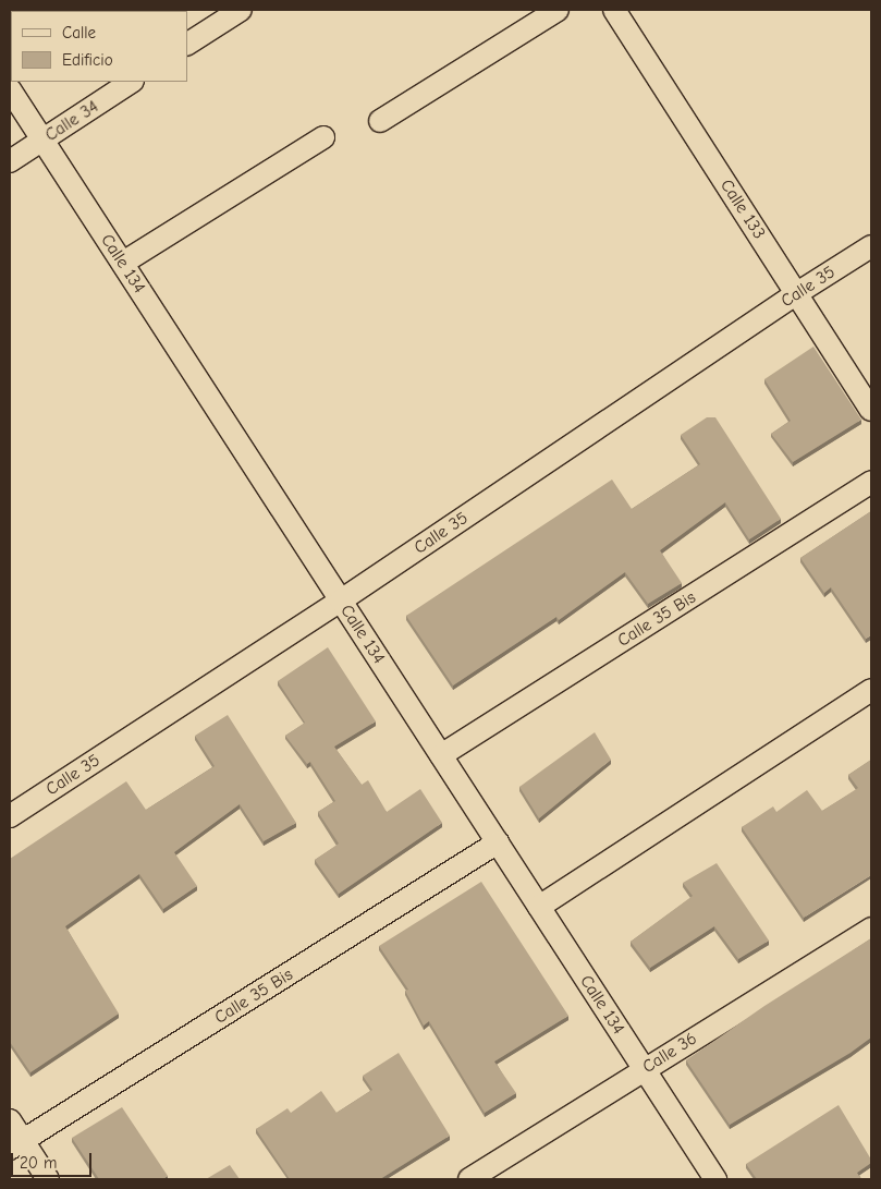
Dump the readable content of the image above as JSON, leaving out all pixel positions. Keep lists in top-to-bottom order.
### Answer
{
  "streets": {
    "street": [
      "Calle 34",
      "Calle 133",
      "Calle 134",
      "Calle 35",
      "Calle 35 Bis",
      "Calle 36"
    ]
  },
  "crossings": [
    ["Calle 34", "Calle 134"],
    ["Calle 133", "Calle 35"],
    ["Calle 134", "Calle 35"],
    ["Calle 134", "Calle 35 Bis"],
    ["Calle 134", "Calle 36"]
  ],
  "legend": ["Calle", "Edificio"],
  "scale_bar": "20 m"
}
